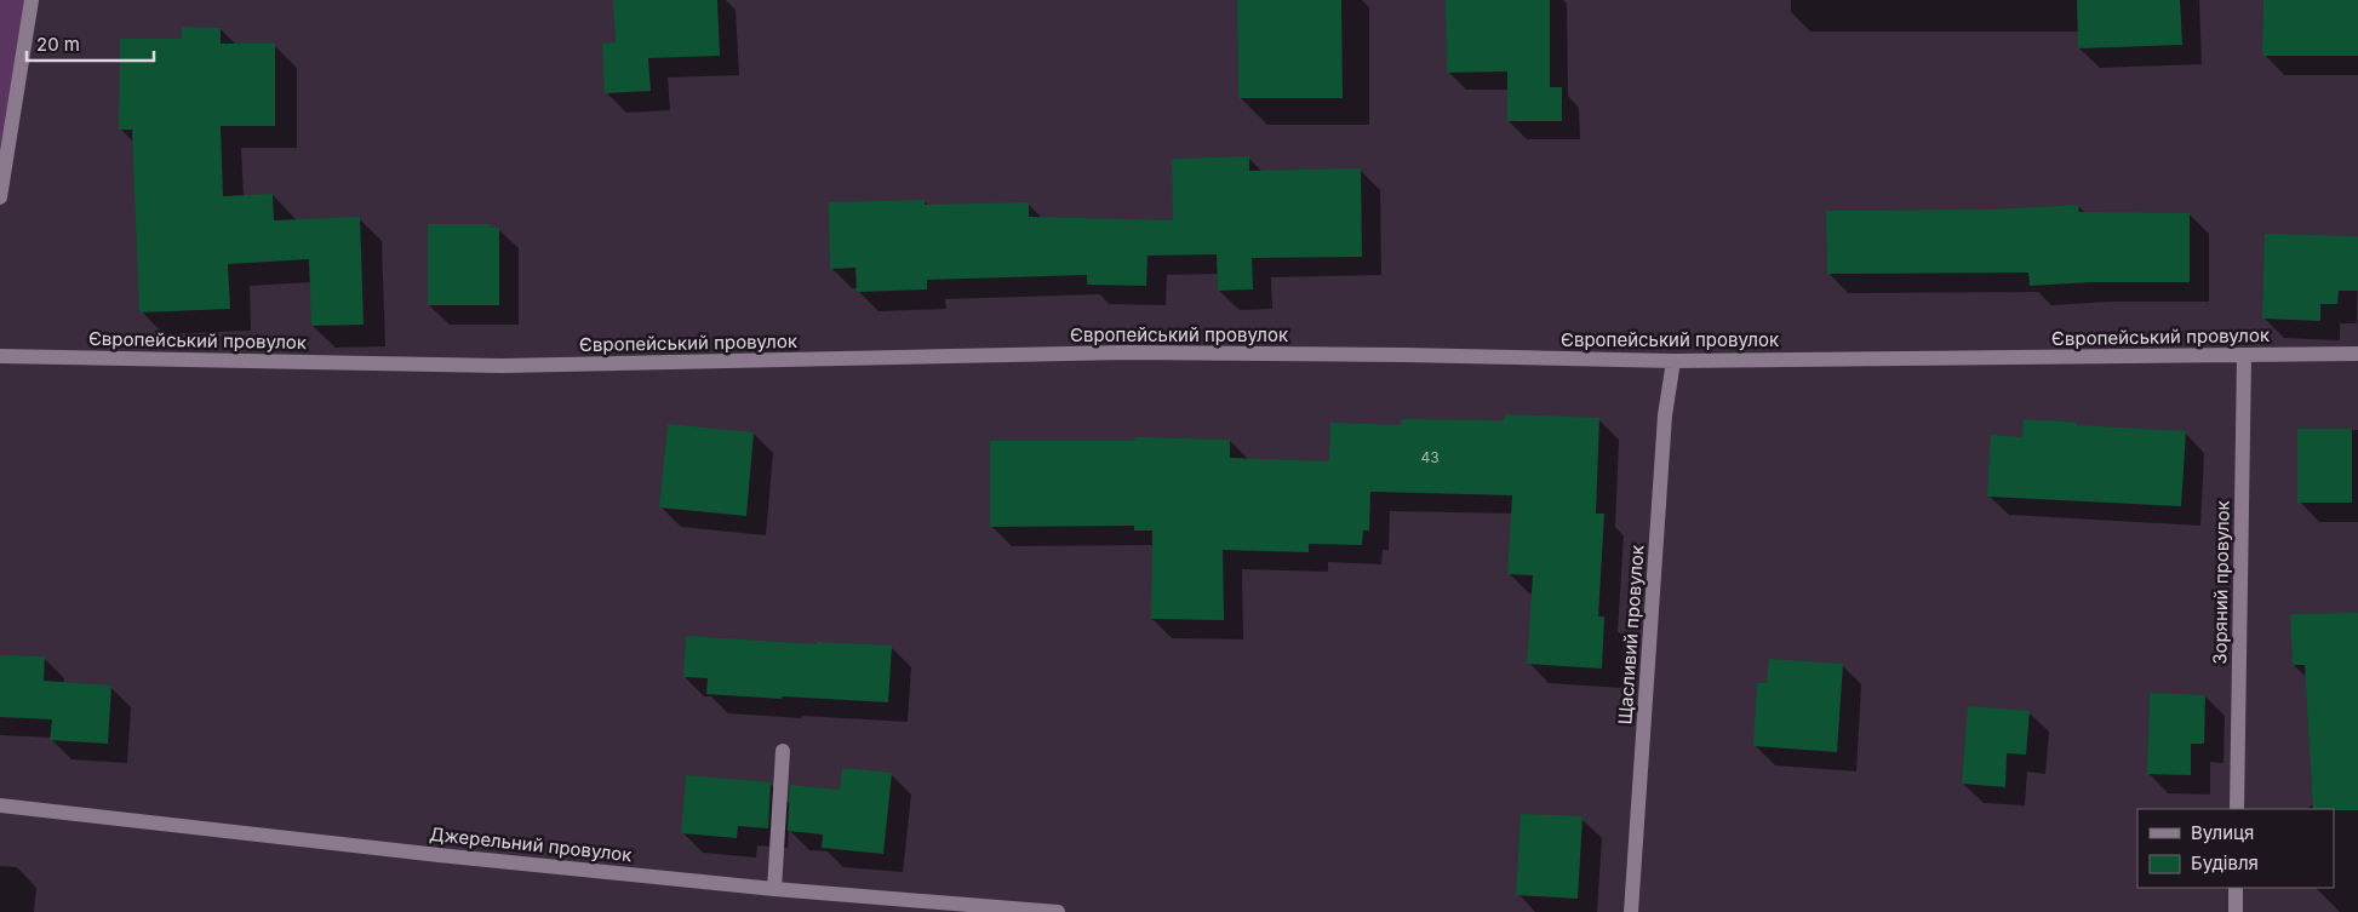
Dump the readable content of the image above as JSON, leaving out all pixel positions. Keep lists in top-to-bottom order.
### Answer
{
  "streets": {
    "street": [
      "Європейський провулок",
      "Зоряний провулок",
      "Щасливий провулок",
      "Джерельний провулок"
    ]
  },
  "crossings": [
    ["Європейський провулок", "Зоряний провулок"],
    ["Європейський провулок", "Щасливий провулок"]
  ],
  "house_numbers": ["43"],
  "legend": ["Вулиця", "Будівля"],
  "scale_bar": "20 m"
}
